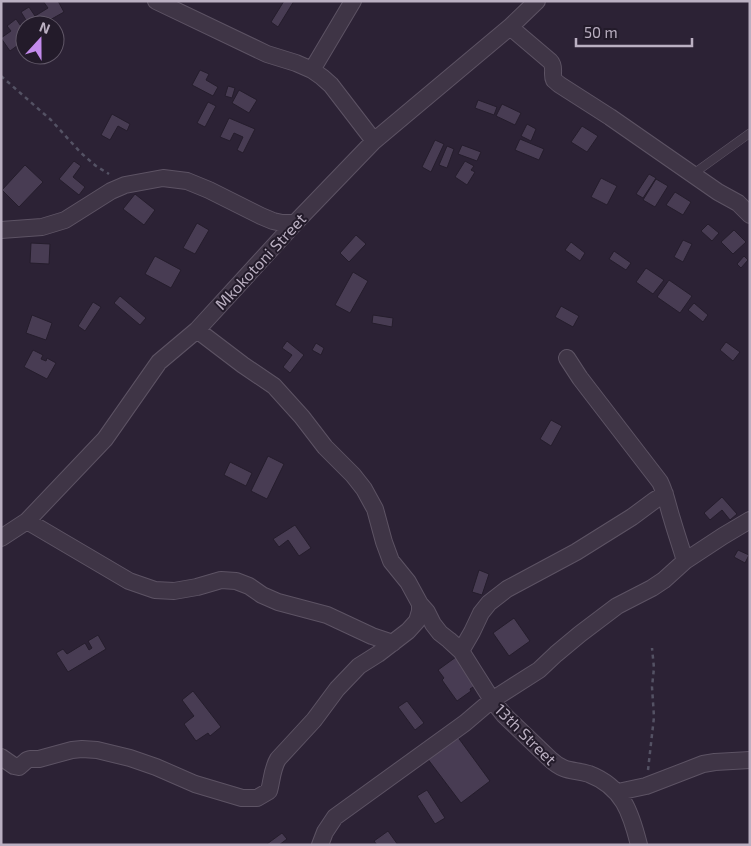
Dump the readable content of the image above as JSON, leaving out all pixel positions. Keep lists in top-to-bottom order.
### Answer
{
  "streets": {
    "street": ["Mkokotoni Street", "13th Street"]
  },
  "crossings": [
    ["Mkokotoni Street", "13th Street"]
  ],
  "scale_bar": "50 m",
  "north": "top"
}
